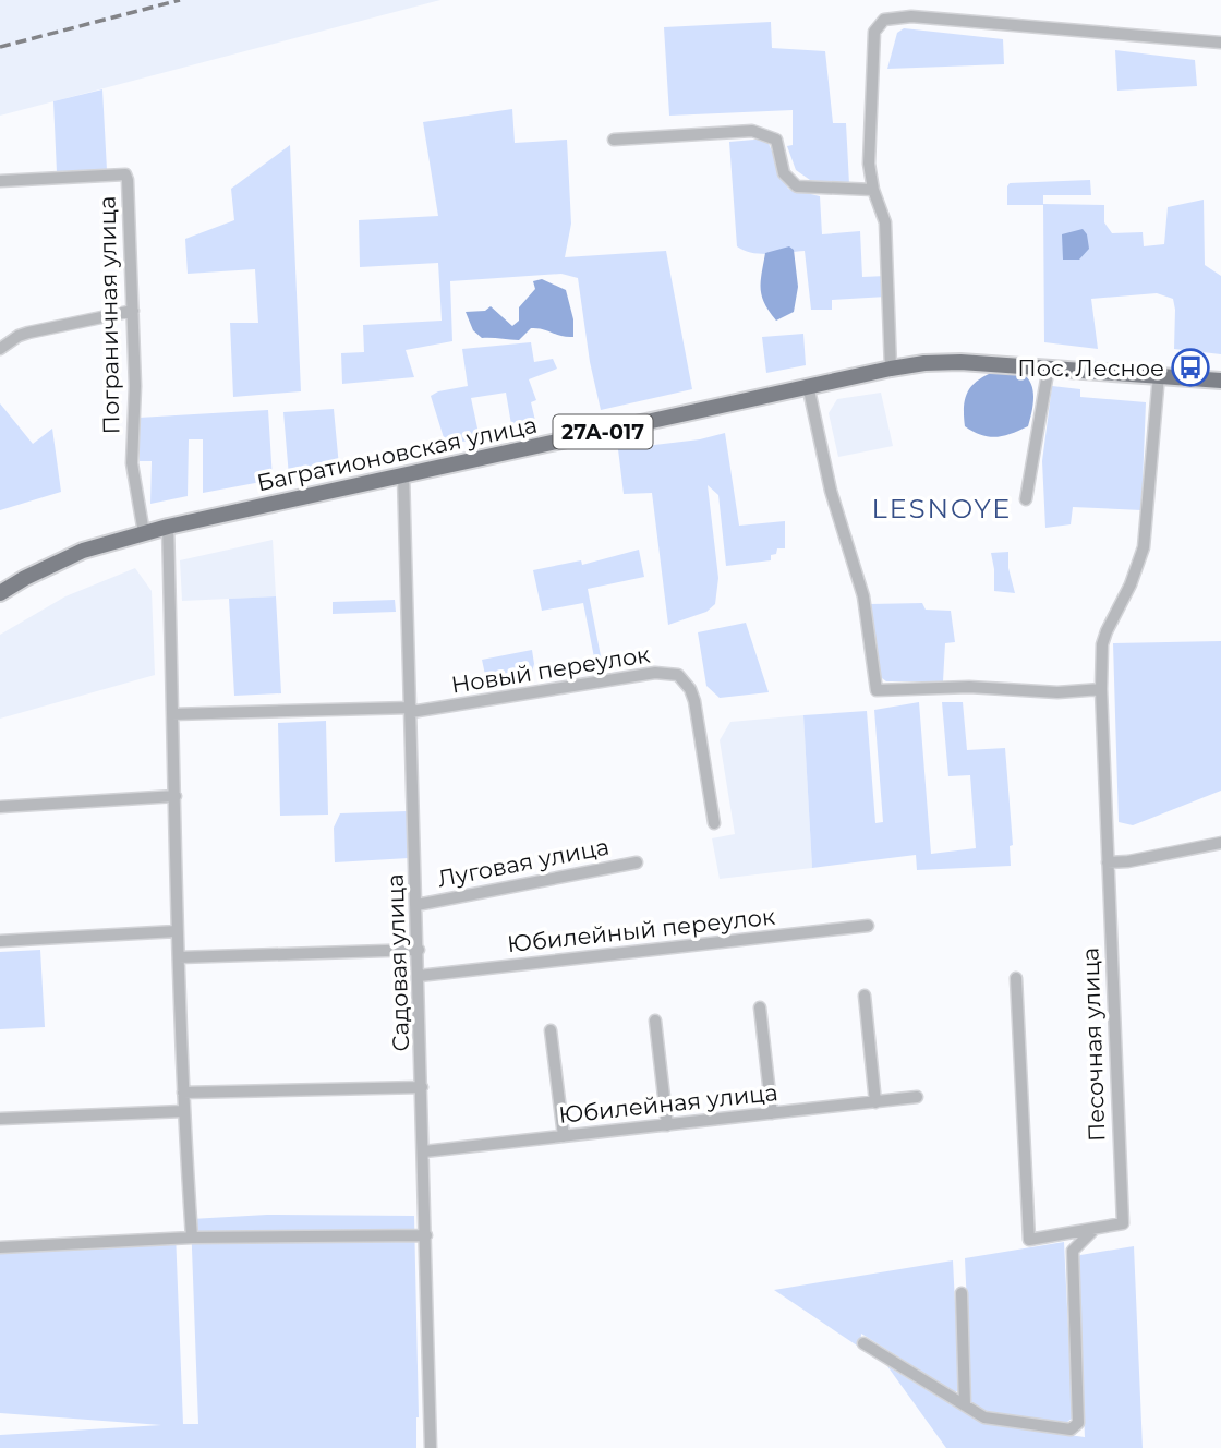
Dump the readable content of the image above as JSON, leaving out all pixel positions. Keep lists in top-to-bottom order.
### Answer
{
  "streets": {
    "main road": ["27А-017", "Багратионовская улица"],
    "street": [
      "Пограничная улица",
      "Новый переулок",
      "Луговая улица",
      "Юбилейный переулок",
      "Садовая улица",
      "Песочная улица",
      "Юбилейная улица"
    ]
  },
  "crossings": [
    ["Пограничная улица", "Багратионовская улица"],
    ["Багратионовская улица", "Садовая улица"],
    ["Багратионовская улица", "Песочная улица"],
    ["Новый переулок", "Садовая улица"],
    ["Луговая улица", "Садовая улица"],
    ["Юбилейный переулок", "Садовая улица"],
    ["Садовая улица", "Юбилейная улица"]
  ],
  "districts": ["LESNOYE"],
  "places": {
    "bus stop": ["Пос. Лесное"]
  }
}
